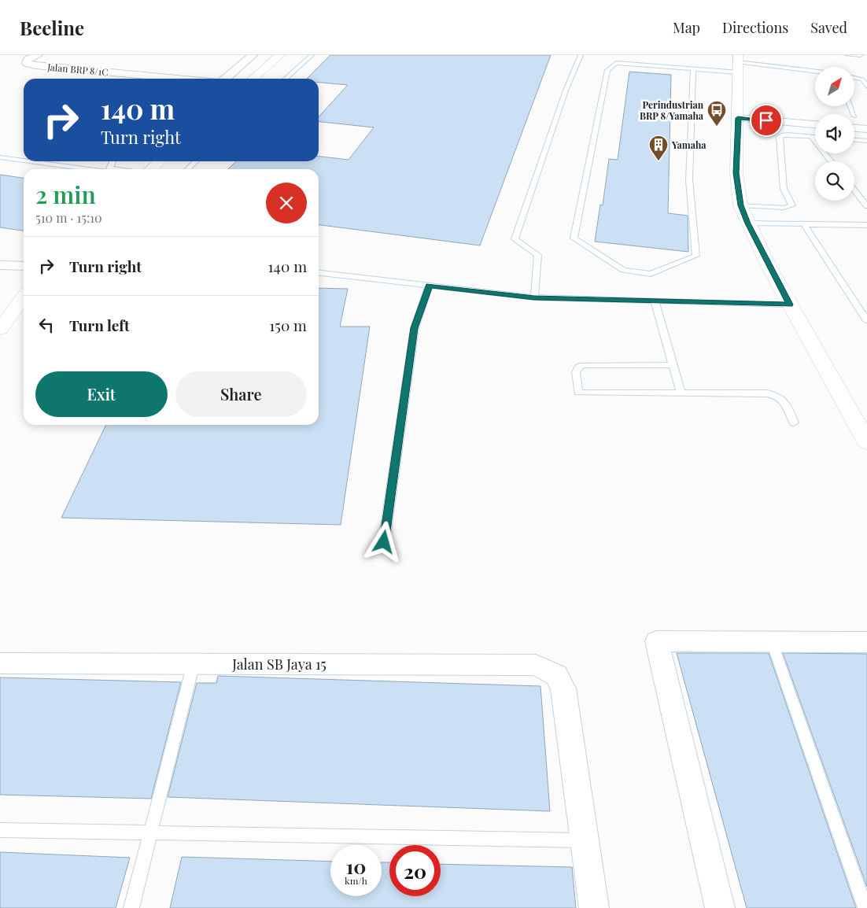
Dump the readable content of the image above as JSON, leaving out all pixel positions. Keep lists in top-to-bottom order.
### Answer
{
  "streets": {
    "street": ["Jalan BRP 8/1C", "Jalan SB Jaya 15"]
  },
  "places": {
    "bus stop": ["Perindustrian BRP 8/Yamaha"],
    "building": ["Yamaha"]
  },
  "north": "top right",
  "page": {
    "header": "Beeline",
    "nav": ["Map", "Directions", "Saved"],
    "turn": ["140 m", "Turn right"],
    "heading": ["2 min", "510 m · 15:10"],
    "list": [
      {
        "name": "Turn right",
        "value": "140 m"
      },
      {
        "name": "Turn left",
        "value": "150 m"
      }
    ],
    "buttons": ["Exit", "Share"],
    "speed": "10 km/h",
    "limit": "20"
  }
}
